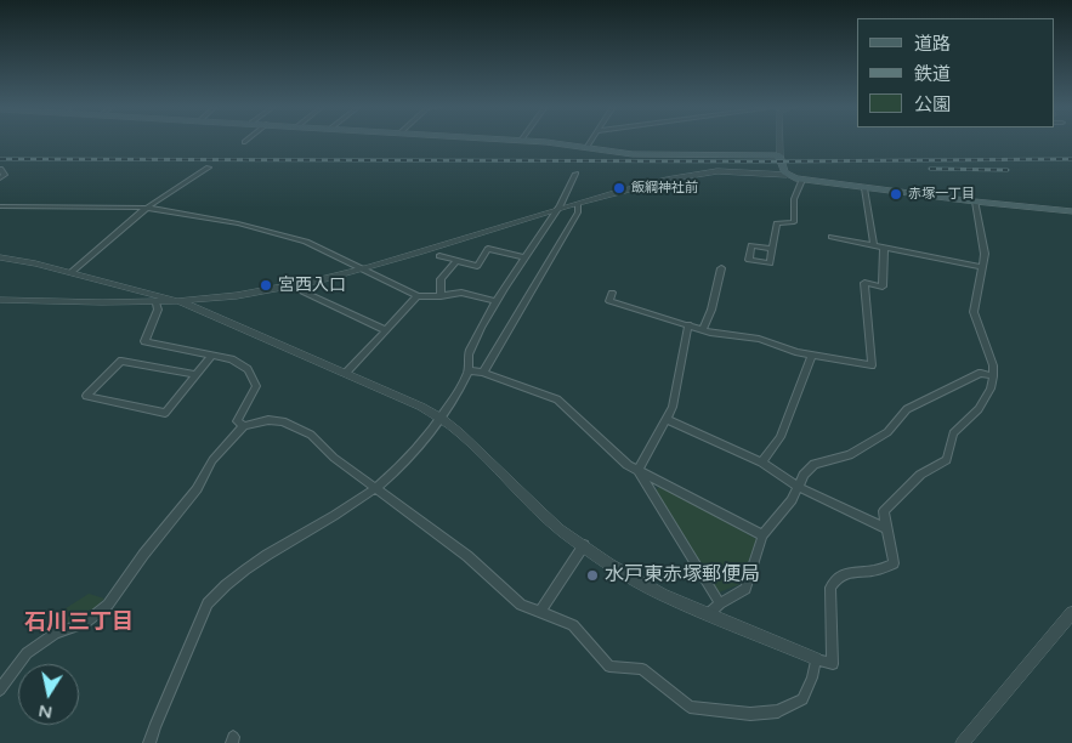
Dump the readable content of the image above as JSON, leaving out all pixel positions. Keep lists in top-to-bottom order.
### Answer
{
  "districts": ["石川三丁目"],
  "places": [
    "飯綱神社前",
    "赤塚一丁目",
    "宮西入口",
    "水戸東赤塚郵便局"
  ],
  "legend": ["道路", "鉄道", "公園"],
  "north": "bottom"
}
